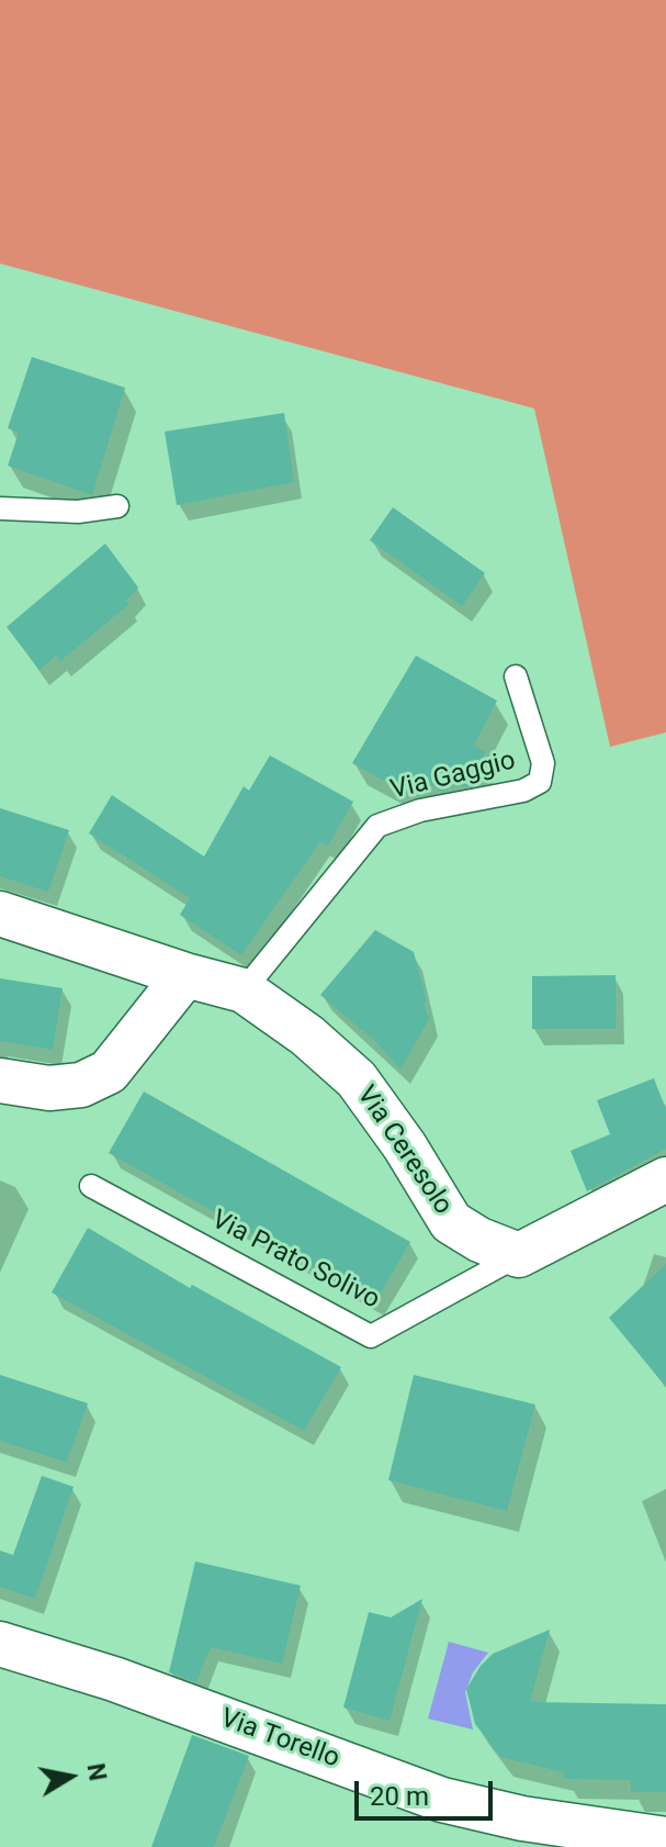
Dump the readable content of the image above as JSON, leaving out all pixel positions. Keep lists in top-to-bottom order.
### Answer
{
  "streets": {
    "street": ["Via Ceresolo", "Via Torello"],
    "lane": ["Via Gaggio", "Via Prato Solivo"]
  },
  "crossings": [
    ["Via Gaggio", "Via Ceresolo"],
    ["Via Ceresolo", "Via Prato Solivo"]
  ],
  "scale_bar": "20 m",
  "north": "right"
}
